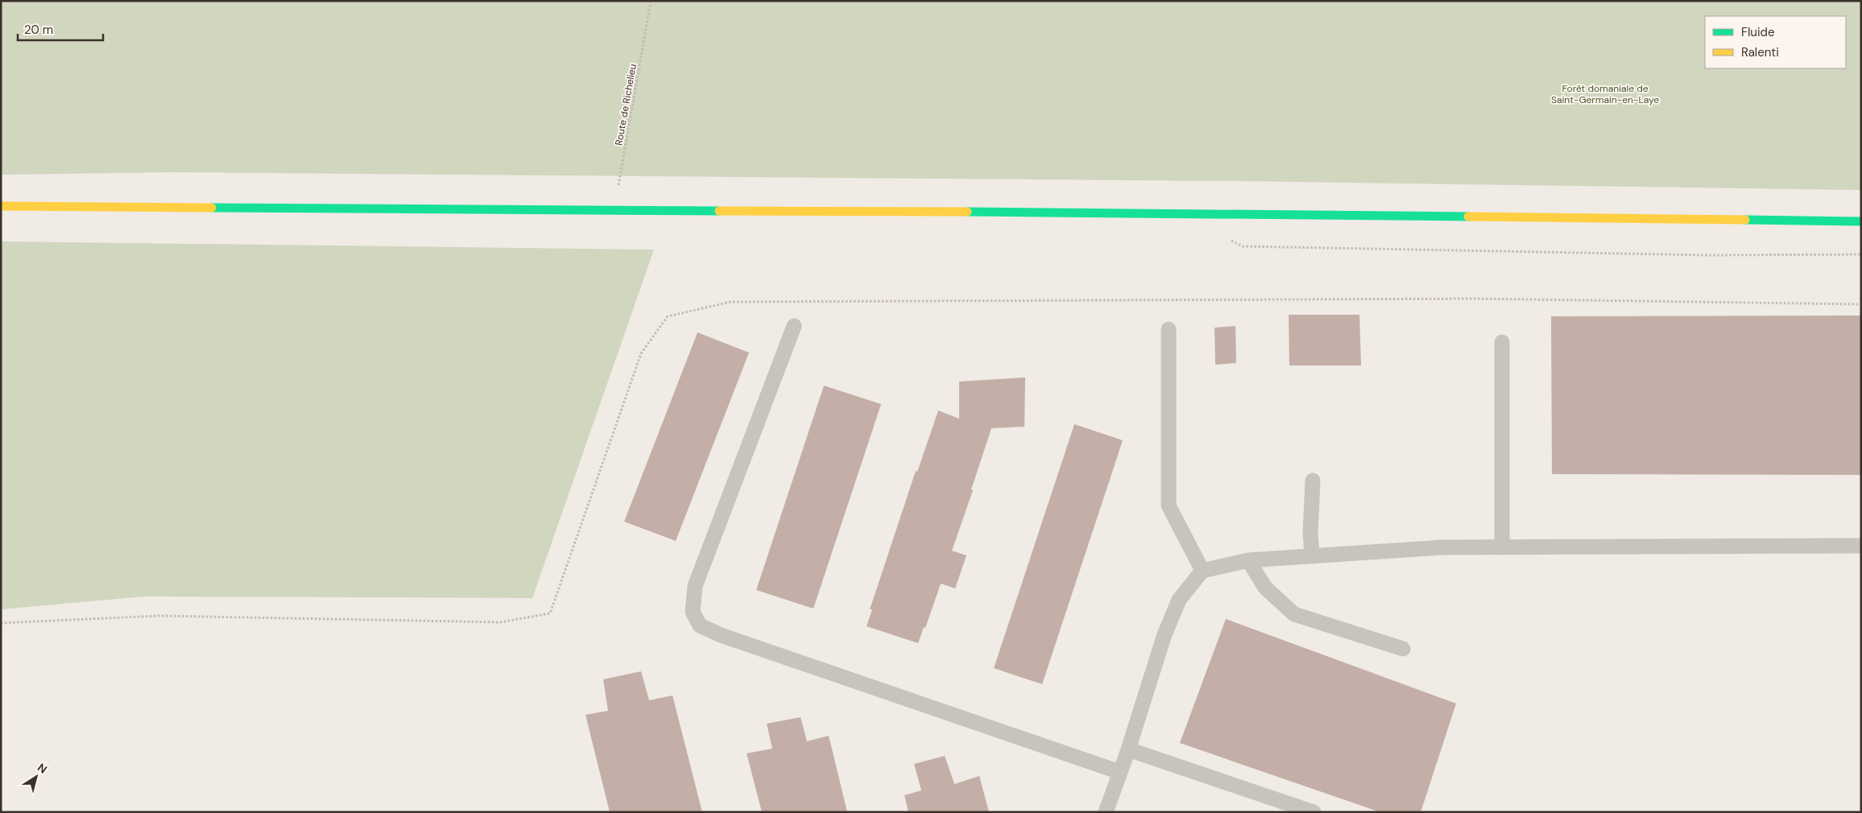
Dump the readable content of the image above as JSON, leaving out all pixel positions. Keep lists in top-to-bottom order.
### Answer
{
  "streets": {
    "path": ["Route de Richelieu"]
  },
  "parks": ["Forêt domaniale de Saint-Germain-en-Laye"],
  "legend": ["Fluide", "Ralenti"],
  "scale_bar": "20 m",
  "north": "top right"
}
